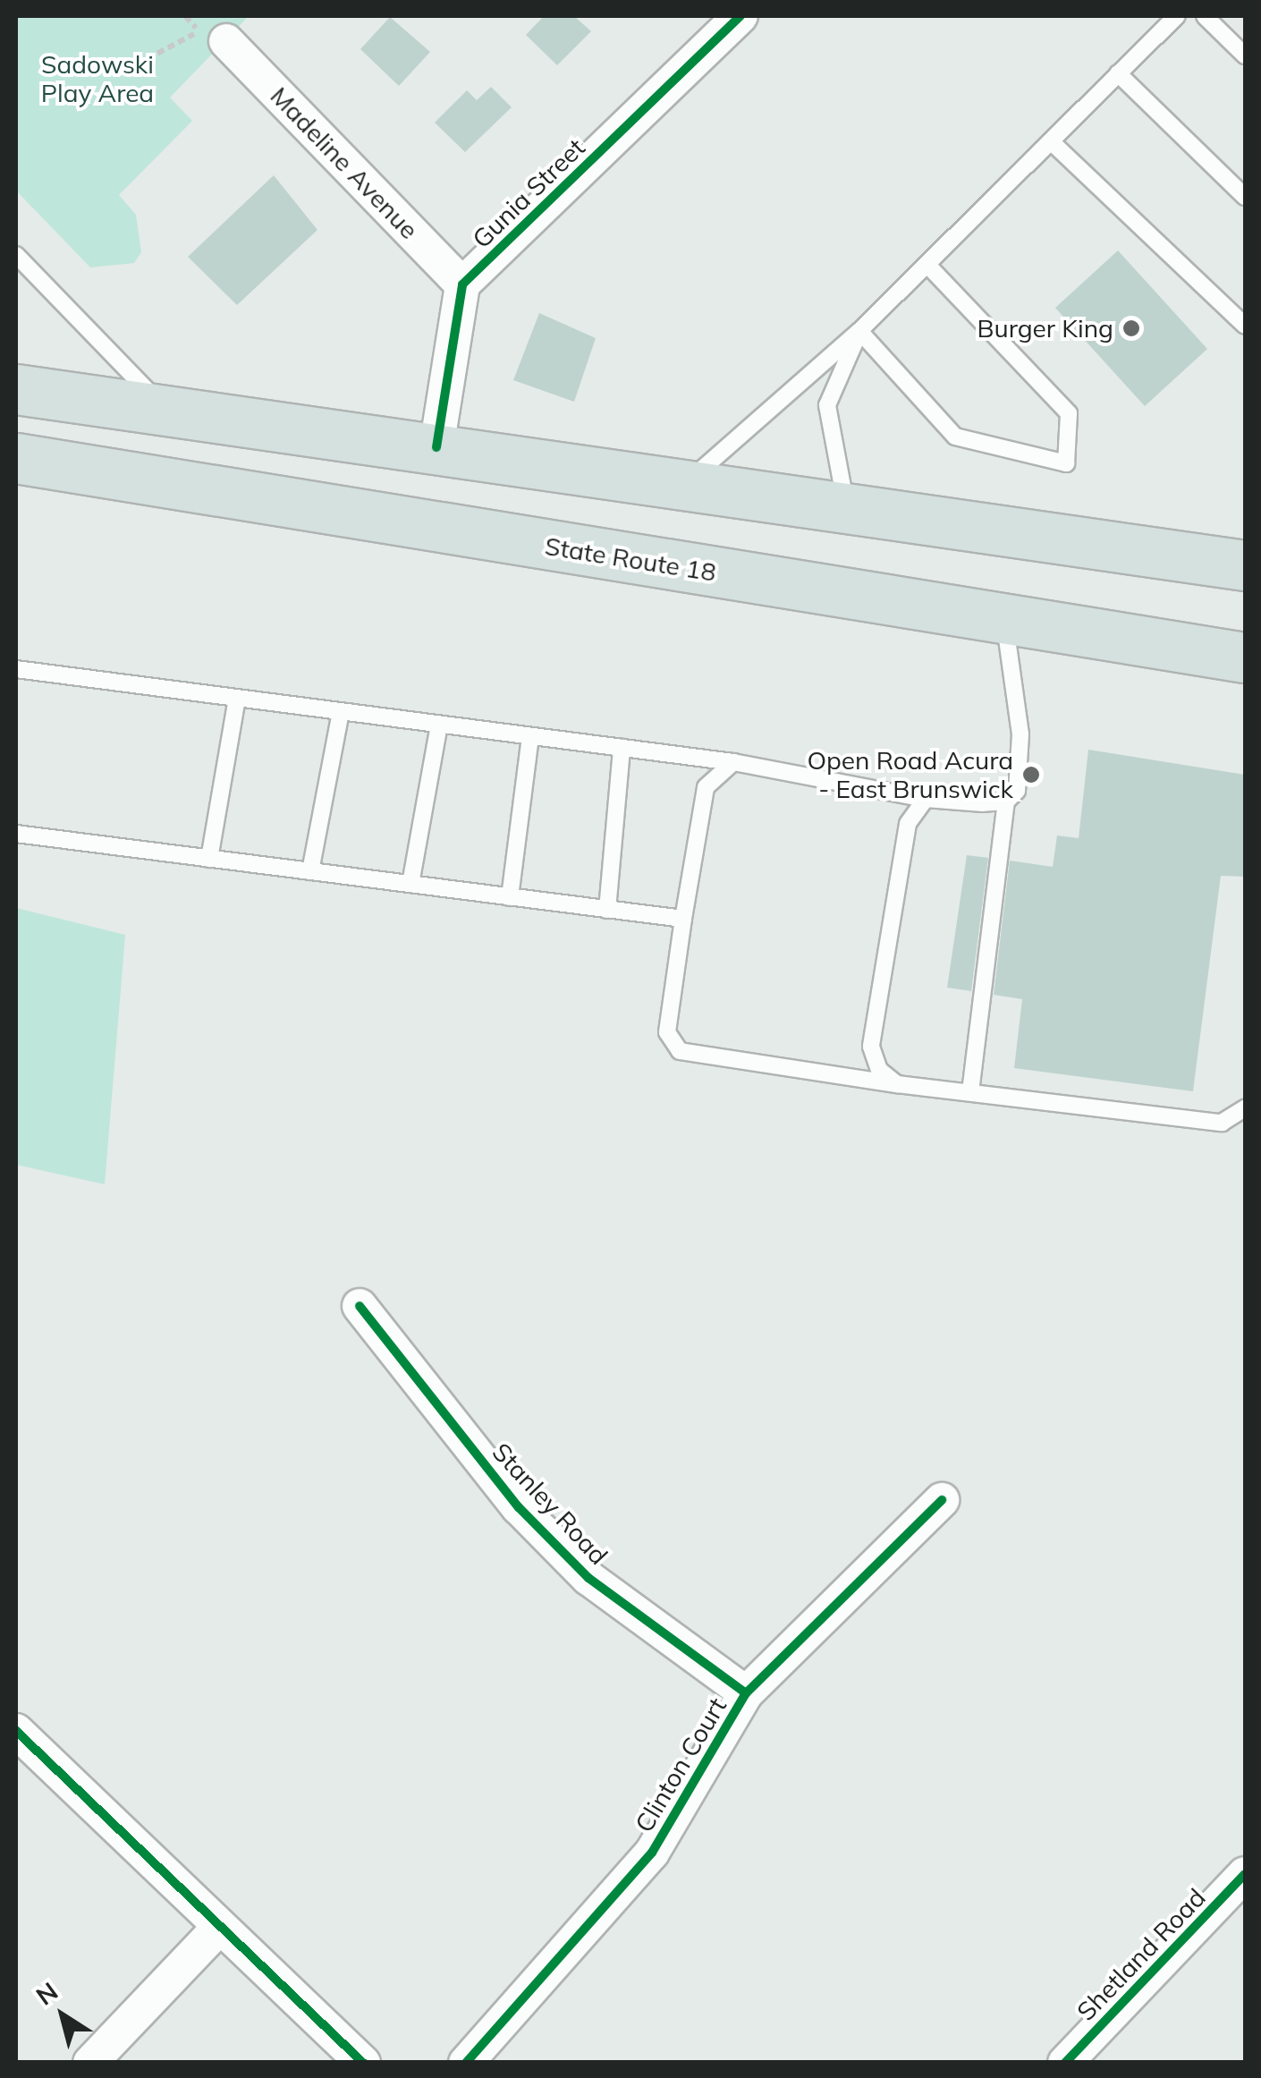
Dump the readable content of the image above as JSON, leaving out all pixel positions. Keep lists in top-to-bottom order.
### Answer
{
  "streets": {
    "highway": ["State Route 18"],
    "street": [
      "Madeline Avenue",
      "Gunia Street",
      "Stanley Road",
      "Clinton Court",
      "Shetland Road"
    ]
  },
  "crossings": [
    ["Madeline Avenue", "Gunia Street"],
    ["Stanley Road", "Clinton Court"]
  ],
  "parks": ["Sadowski Play Area"],
  "places": ["Burger King", "Open Road Acura - East Brunswick"],
  "north": "top left"
}
